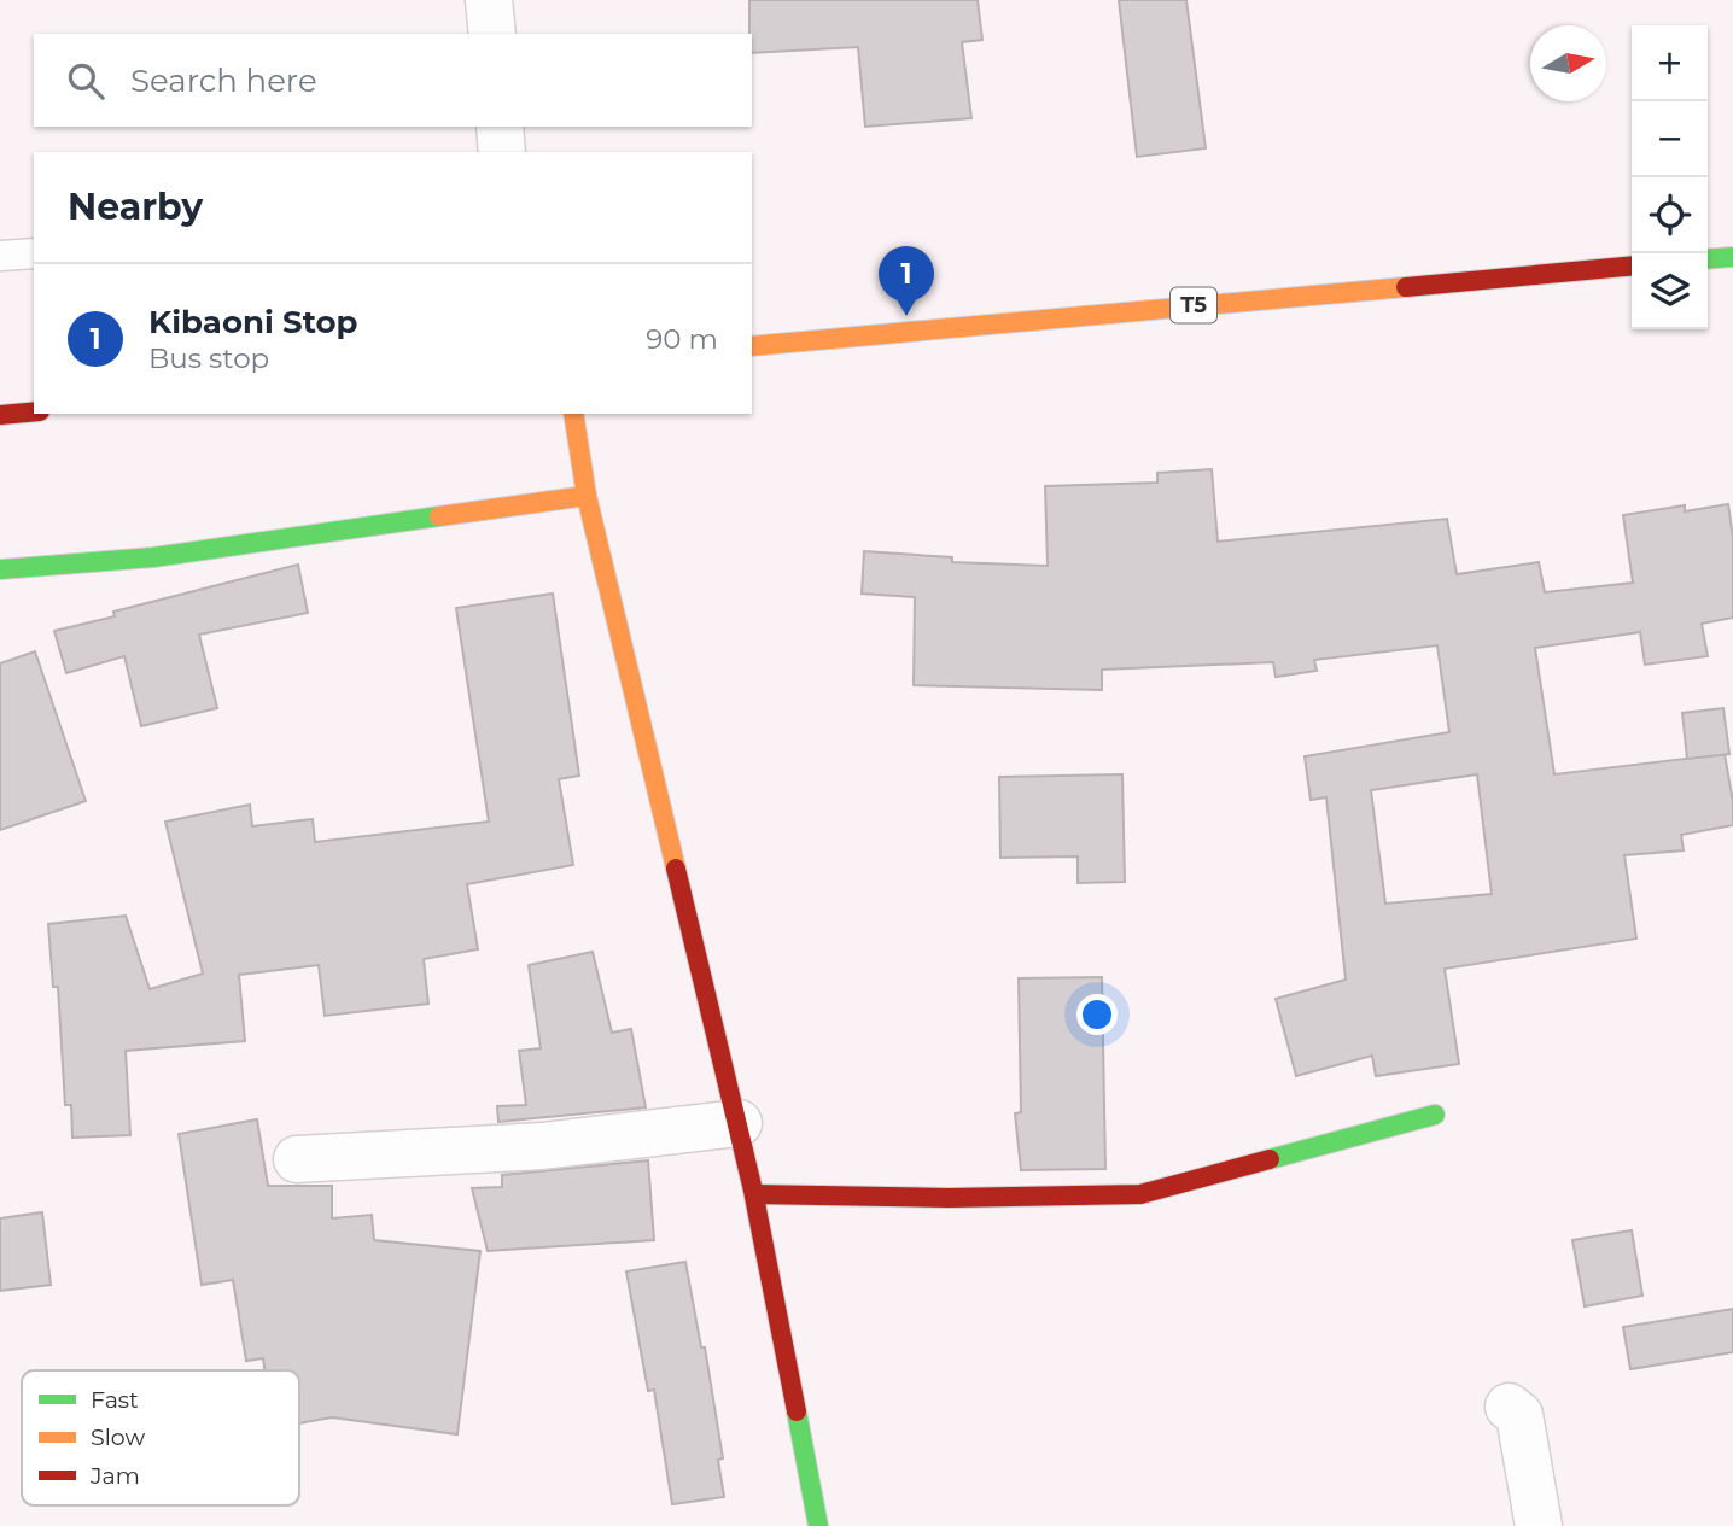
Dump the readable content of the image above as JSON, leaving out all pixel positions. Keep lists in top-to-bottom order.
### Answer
{
  "streets": {
    "main road": ["T5"]
  },
  "legend": ["Fast", "Slow", "Jam"],
  "north": "right",
  "page": {
    "map_buttons": ["+", "−"],
    "search": "Search here",
    "heading": "Nearby",
    "pins": "1",
    "list": [
      {
        "mark": "1",
        "name": "Kibaoni Stop",
        "note": "Bus stop",
        "value": "90 m"
      }
    ]
  }
}
